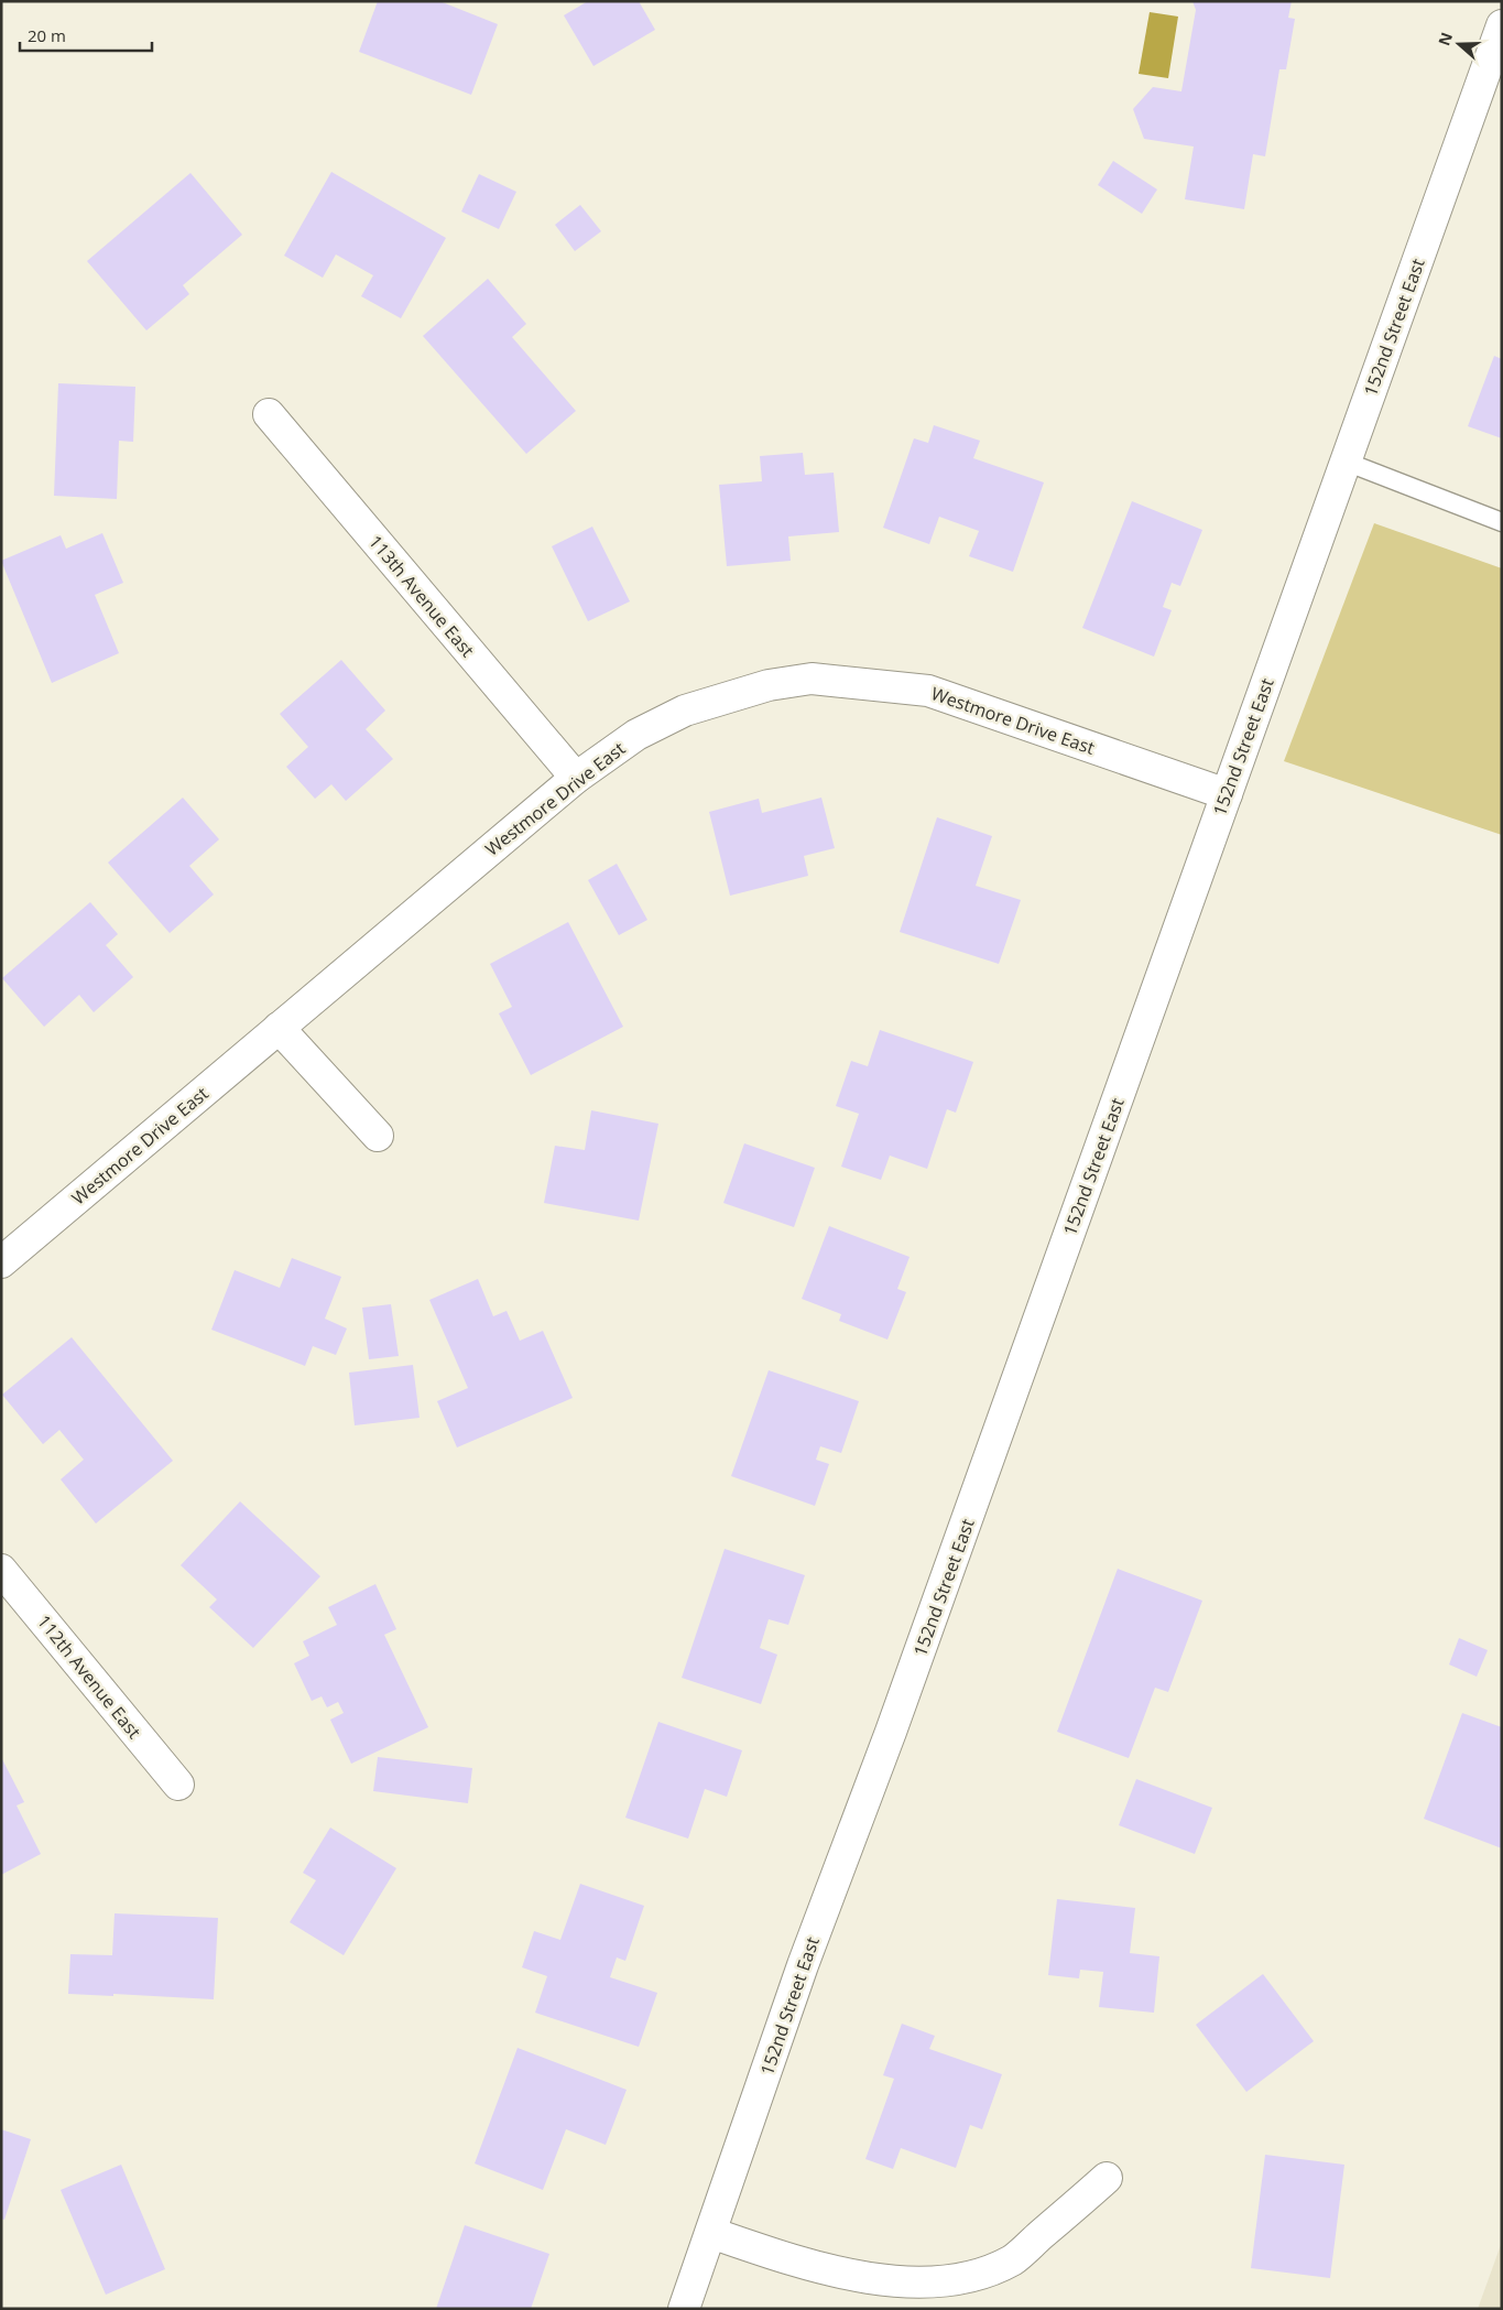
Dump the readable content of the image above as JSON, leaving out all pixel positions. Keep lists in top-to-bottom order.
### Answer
{
  "streets": {
    "street": [
      "152nd Street East",
      "113th Avenue East",
      "Westmore Drive East",
      "112th Avenue East"
    ]
  },
  "crossings": [
    ["152nd Street East", "Westmore Drive East"],
    ["113th Avenue East", "Westmore Drive East"]
  ],
  "scale_bar": "20 m",
  "north": "left"
}
